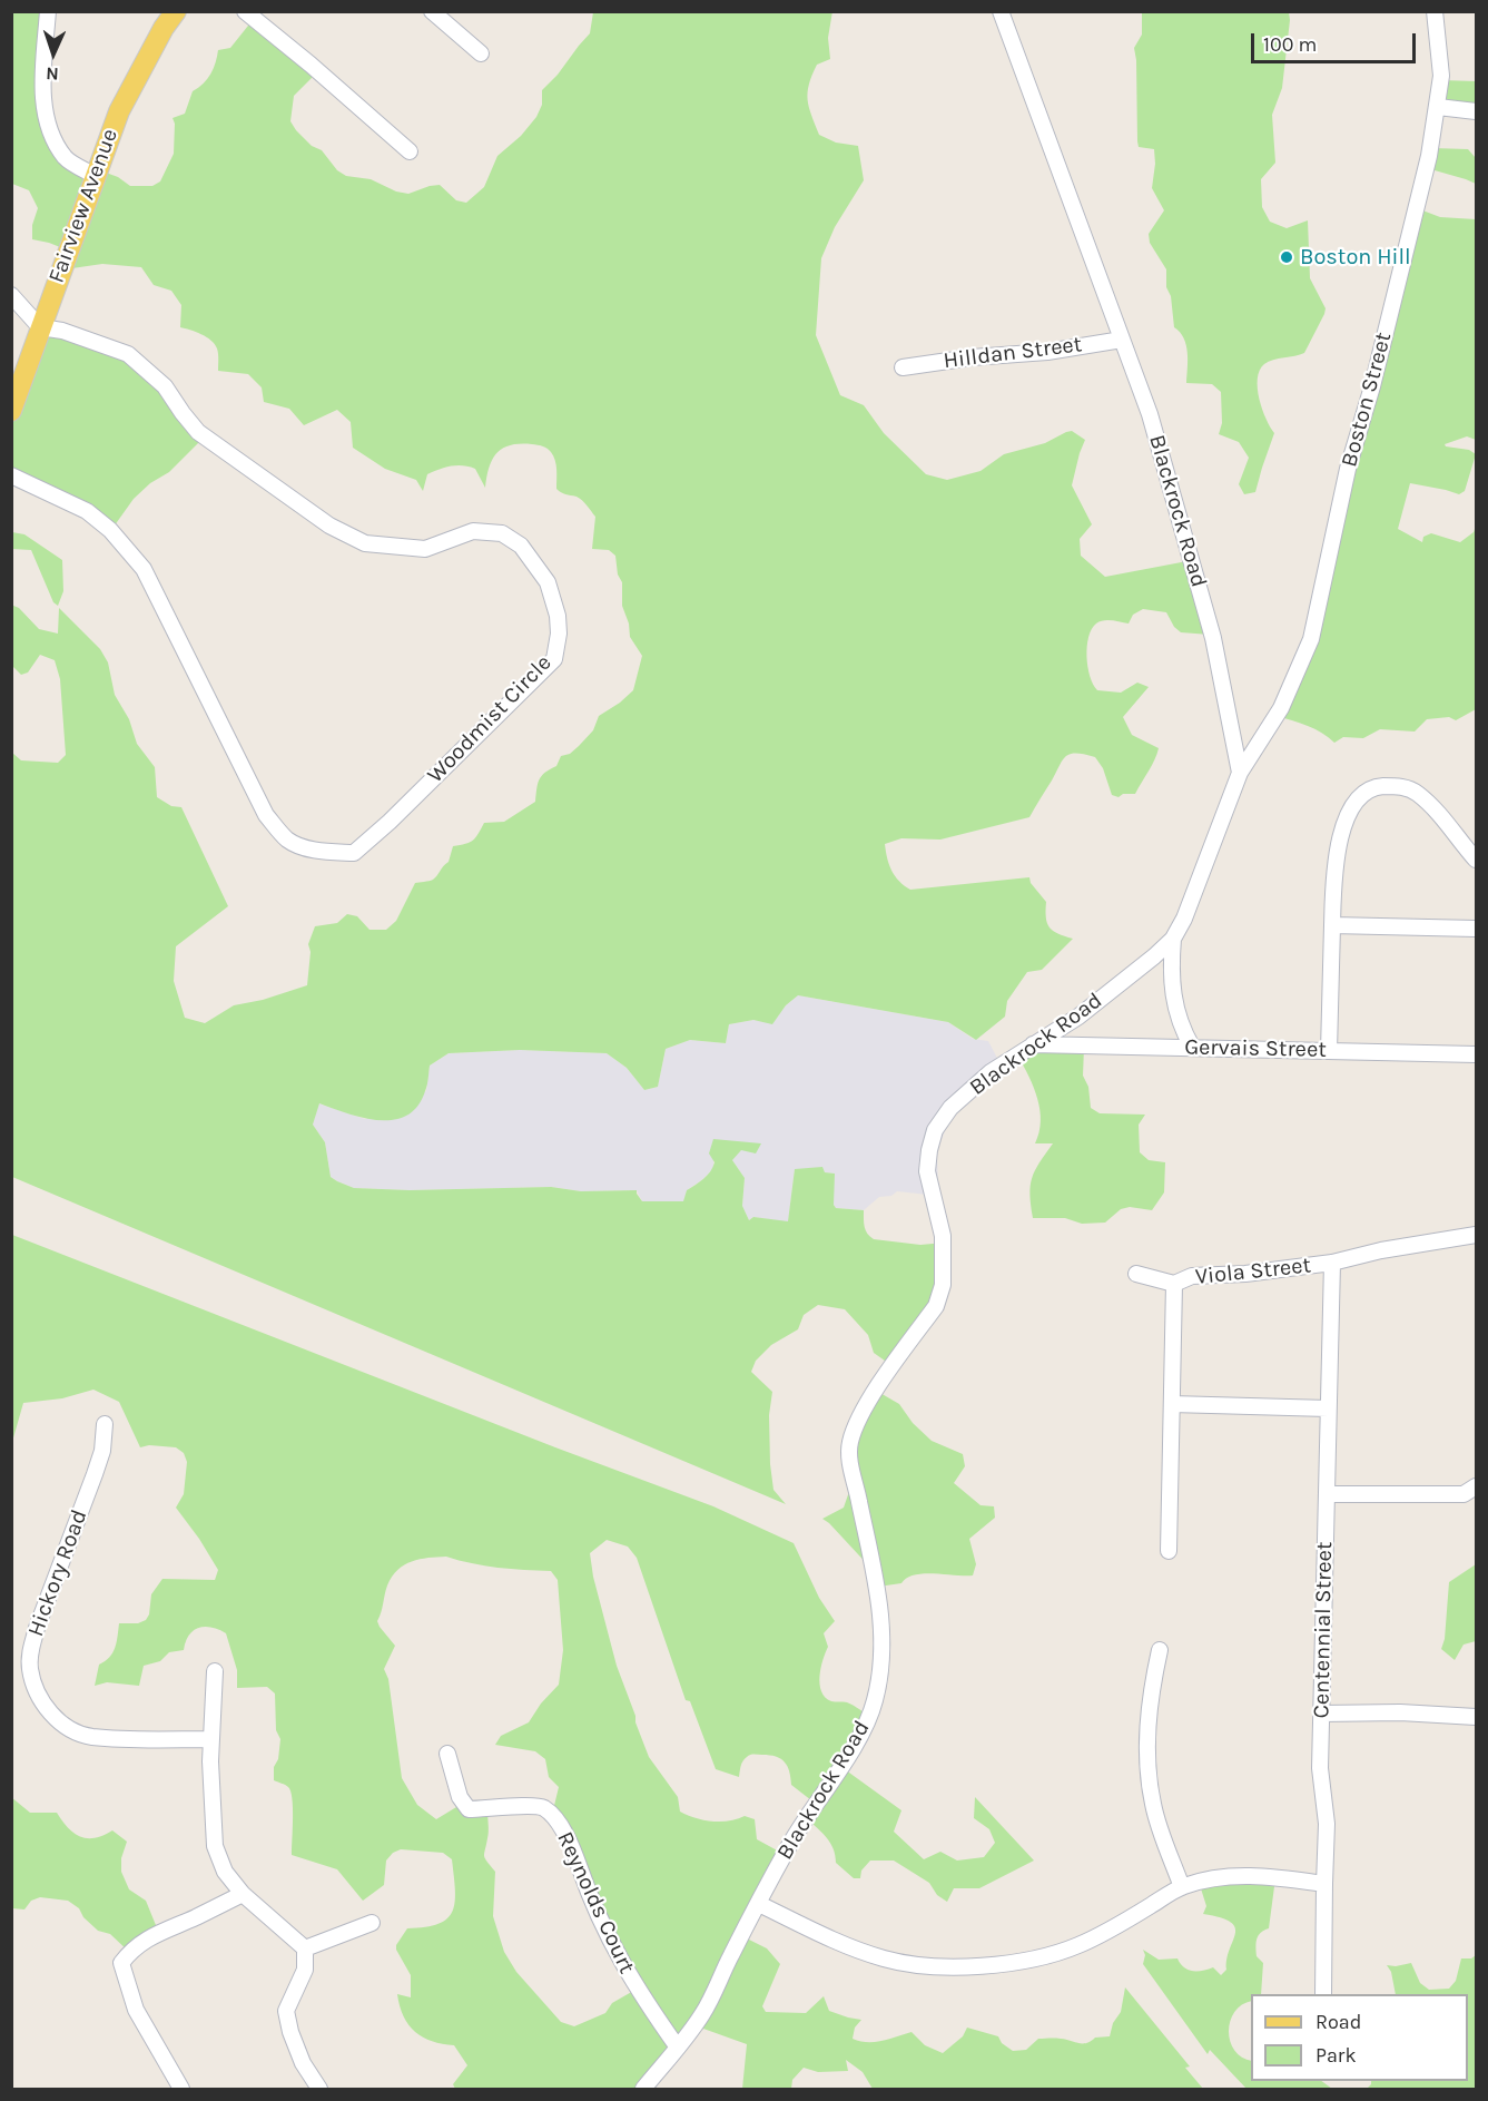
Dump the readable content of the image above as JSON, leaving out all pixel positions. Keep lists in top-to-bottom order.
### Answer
{
  "streets": {
    "main road": ["Fairview Avenue"],
    "street": [
      "Hilldan Street",
      "Boston Street",
      "Blackrock Road",
      "Woodmist Circle",
      "Gervais Street",
      "Viola Street",
      "Hickory Road",
      "Centennial Street",
      "Reynolds Court"
    ]
  },
  "crossings": [
    ["Fairview Avenue", "Woodmist Circle"],
    ["Hilldan Street", "Blackrock Road"],
    ["Boston Street", "Blackrock Road"],
    ["Blackrock Road", "Gervais Street"],
    ["Blackrock Road", "Reynolds Court"],
    ["Viola Street", "Centennial Street"]
  ],
  "places": ["Boston Hill"],
  "legend": ["Road", "Park"],
  "scale_bar": "100 m",
  "north": "bottom"
}
